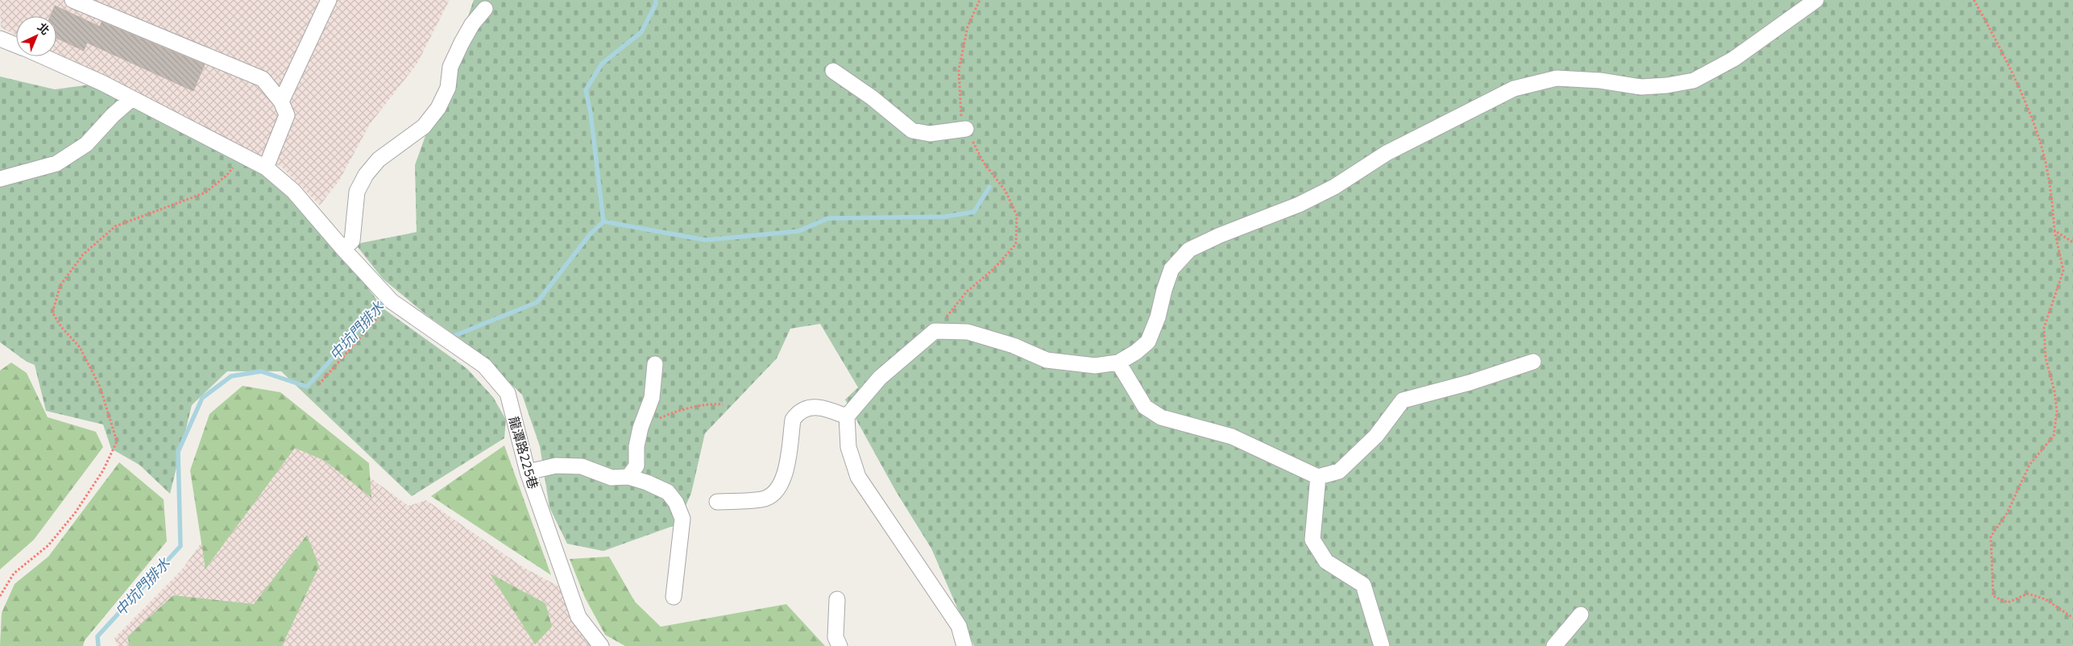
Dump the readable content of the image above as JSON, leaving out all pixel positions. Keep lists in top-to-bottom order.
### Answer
{
  "streets": {
    "street": ["龍潭路225巷"]
  },
  "water": ["中坑門排水"],
  "north": "top right"
}
